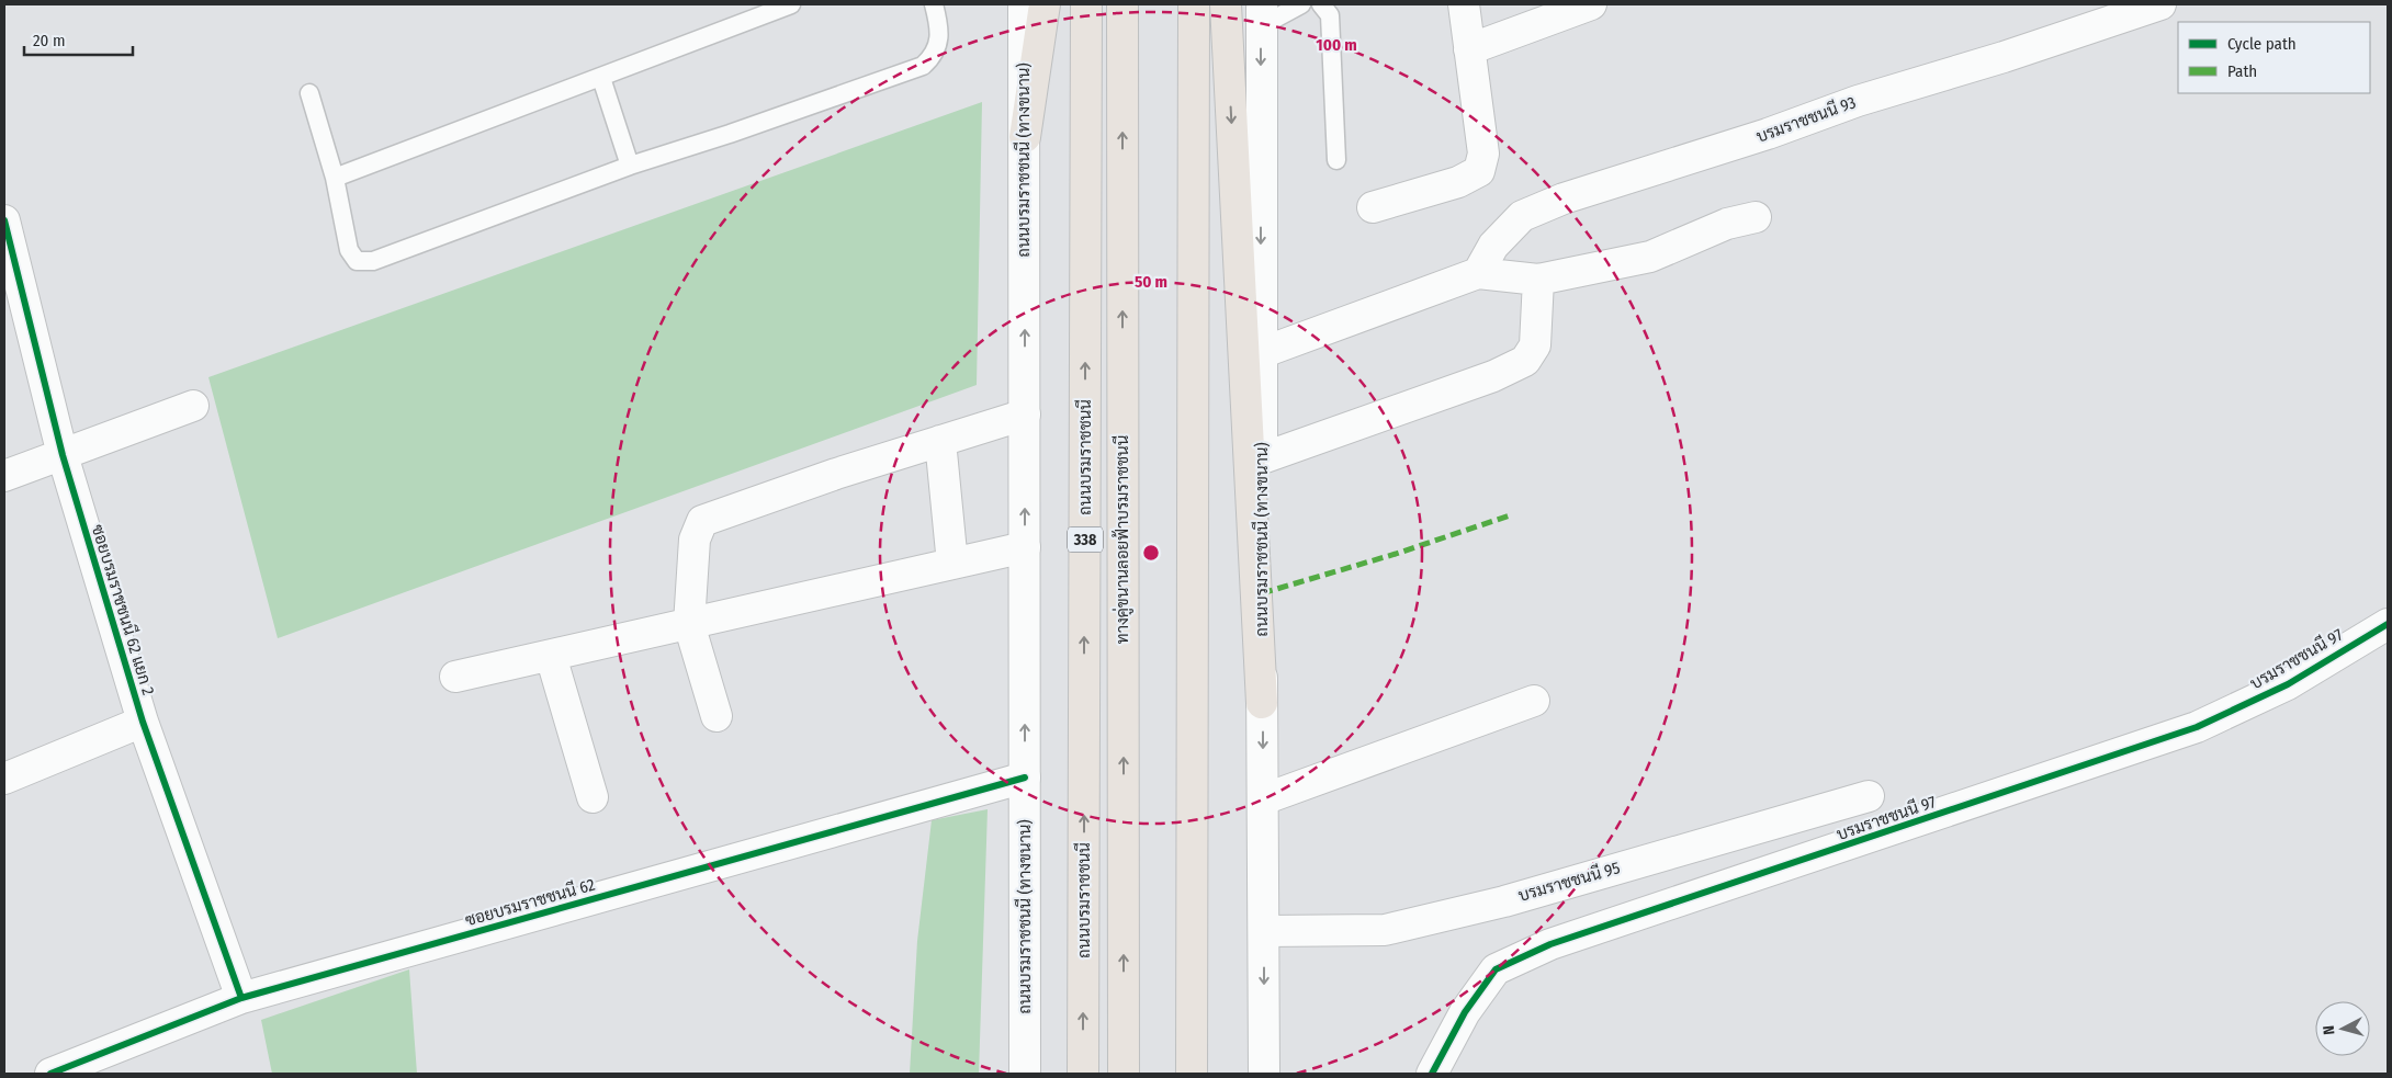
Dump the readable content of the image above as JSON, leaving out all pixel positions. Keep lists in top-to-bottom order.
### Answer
{
  "streets": {
    "main road": ["ถนนบรมราชชนนี", "338", "ทางคู่ขนานลอยฟ้าบรมราชชนนี"],
    "street": [
      "บรมราชชนนี 93",
      "ถนนบรมราชชนนี (ทางขนาน)",
      "ซอยบรมราชชนนี 62 แยก 2",
      "บรมราชชนนี 97",
      "บรมราชชนนี 95",
      "ซอยบรมราชชนนี 62"
    ]
  },
  "crossings": [
    ["ถนนบรมราชชนนี (ทางขนาน)", "บรมราชชนนี 95"],
    ["ถนนบรมราชชนนี (ทางขนาน)", "ซอยบรมราชชนนี 62"],
    ["ซอยบรมราชชนนี 62 แยก 2", "ซอยบรมราชชนนี 62"]
  ],
  "legend": ["Cycle path", "Path"],
  "scale_bar": "20 m",
  "north": "left",
  "rings": ["100 m", "50 m"]
}
